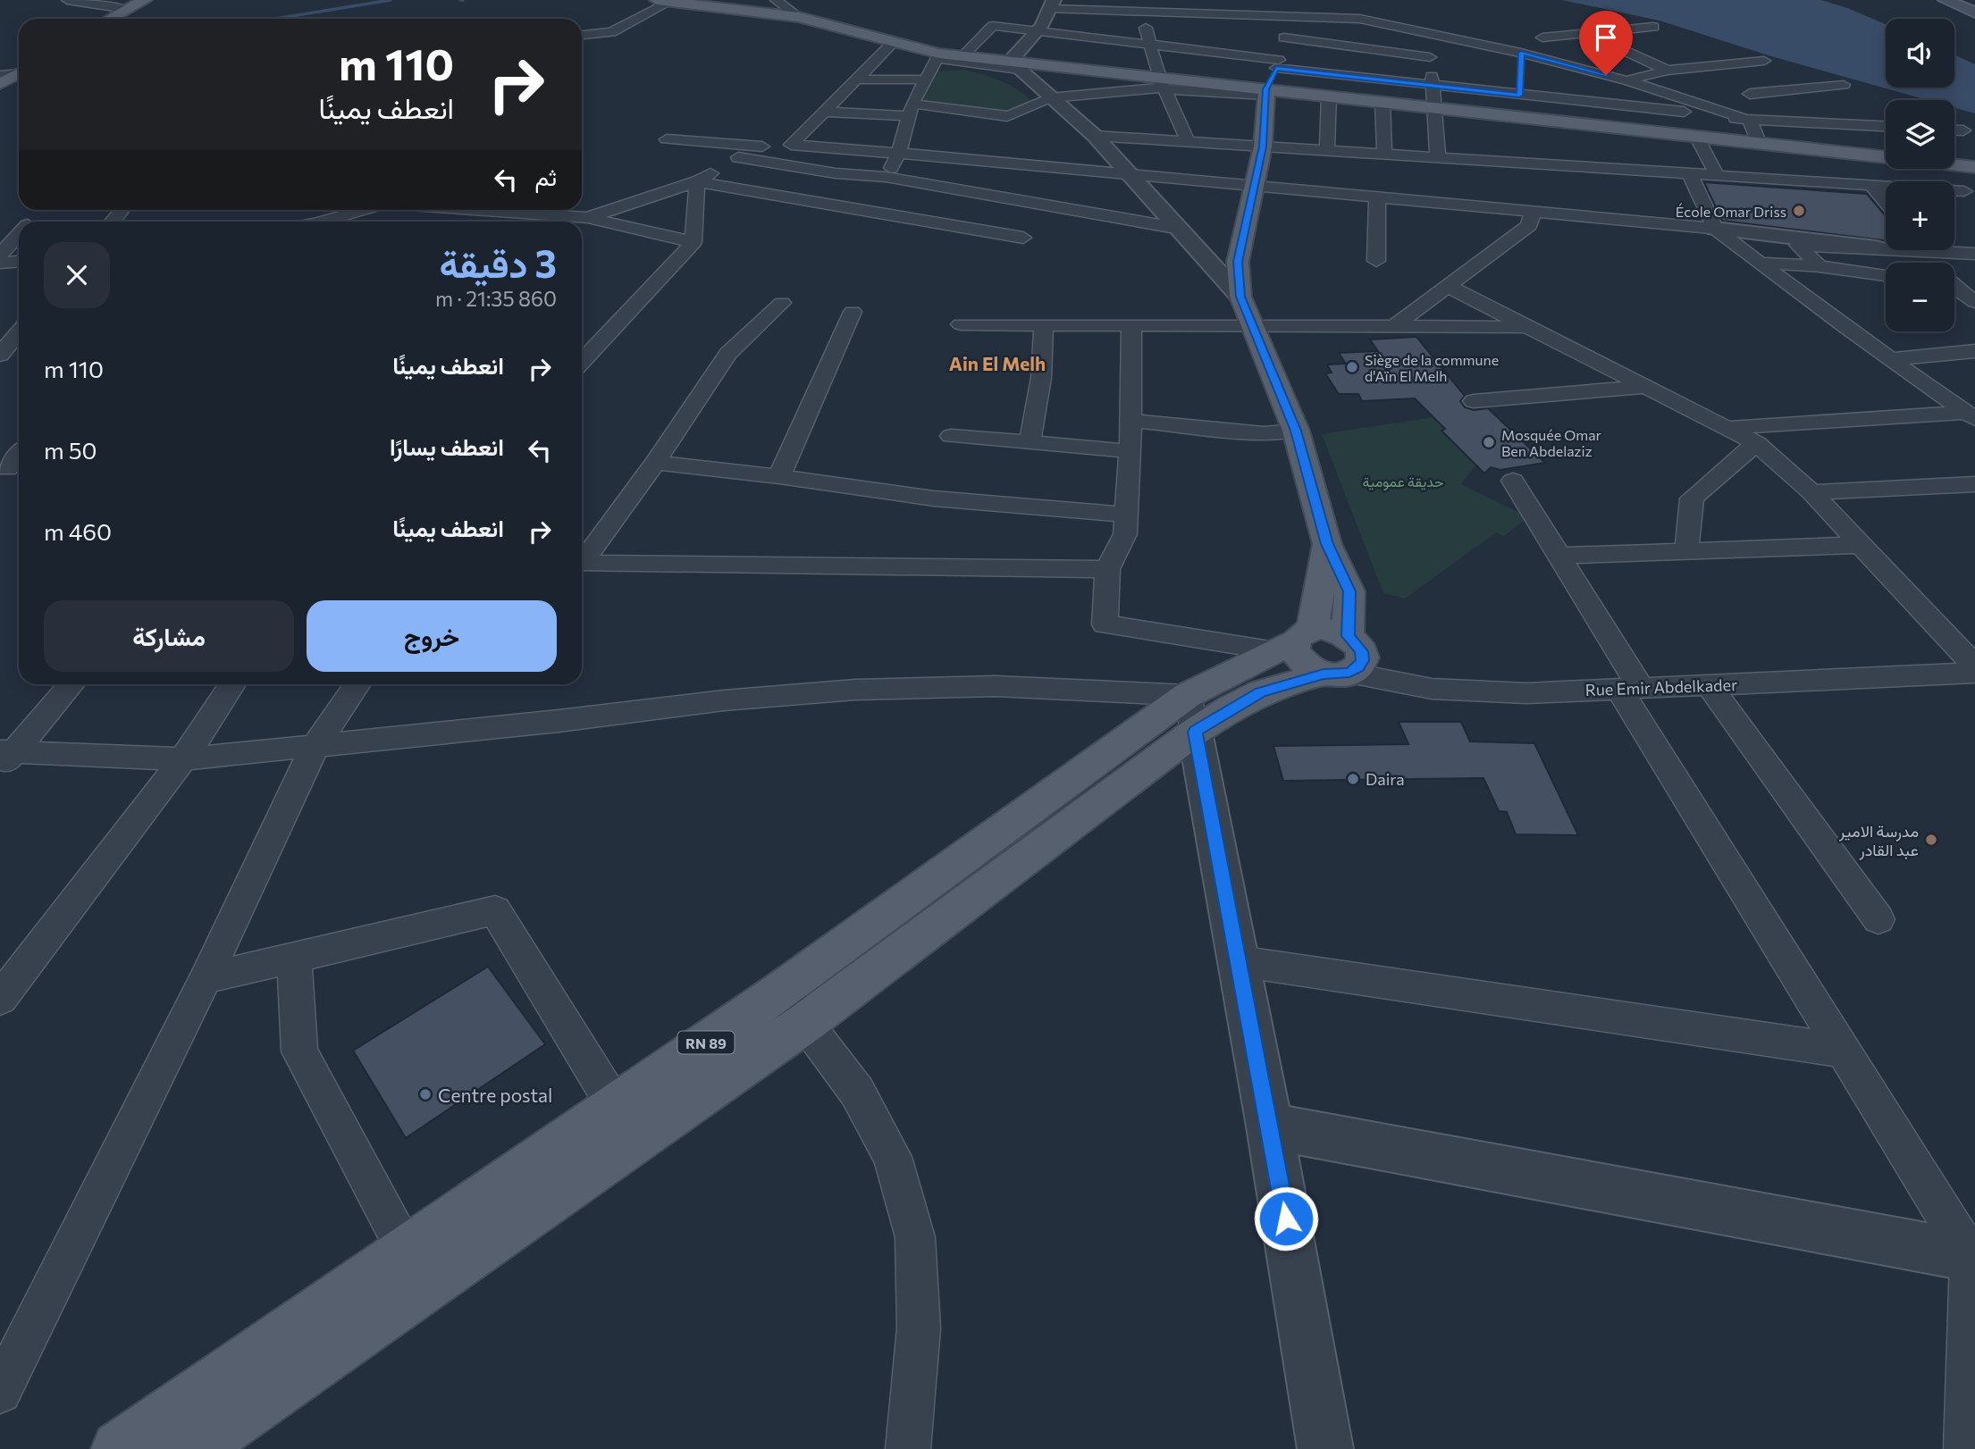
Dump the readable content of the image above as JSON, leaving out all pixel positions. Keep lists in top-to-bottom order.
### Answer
{
  "streets": {
    "main road": ["RN 89"],
    "street": ["Rue Emir Abdelkader"]
  },
  "crossings": [
    ["Rue Emir Abdelkader", "RN 89"]
  ],
  "districts": ["Ain El Melh"],
  "parks": ["حديقة عمومية"],
  "places": [
    "École Omar Driss",
    "Siège de la commune d'Aïn El Melh",
    "Mosquée Omar Ben Abdelaziz",
    "Daira",
    "مدرسة الامير عبد القادر",
    "Centre postal"
  ],
  "page": {
    "map_buttons": ["+", "−"],
    "turn": ["110 m", "انعطف يمينًا"],
    "then": "ثم",
    "heading": ["3 دقيقة", "860 m · 21:35"],
    "list": [
      {
        "name": "انعطف يمينًا",
        "value": "110 m"
      },
      {
        "name": "انعطف يسارًا",
        "value": "50 m"
      },
      {
        "name": "انعطف يمينًا",
        "value": "460 m"
      }
    ],
    "buttons": ["خروج", "مشاركة"]
  }
}
